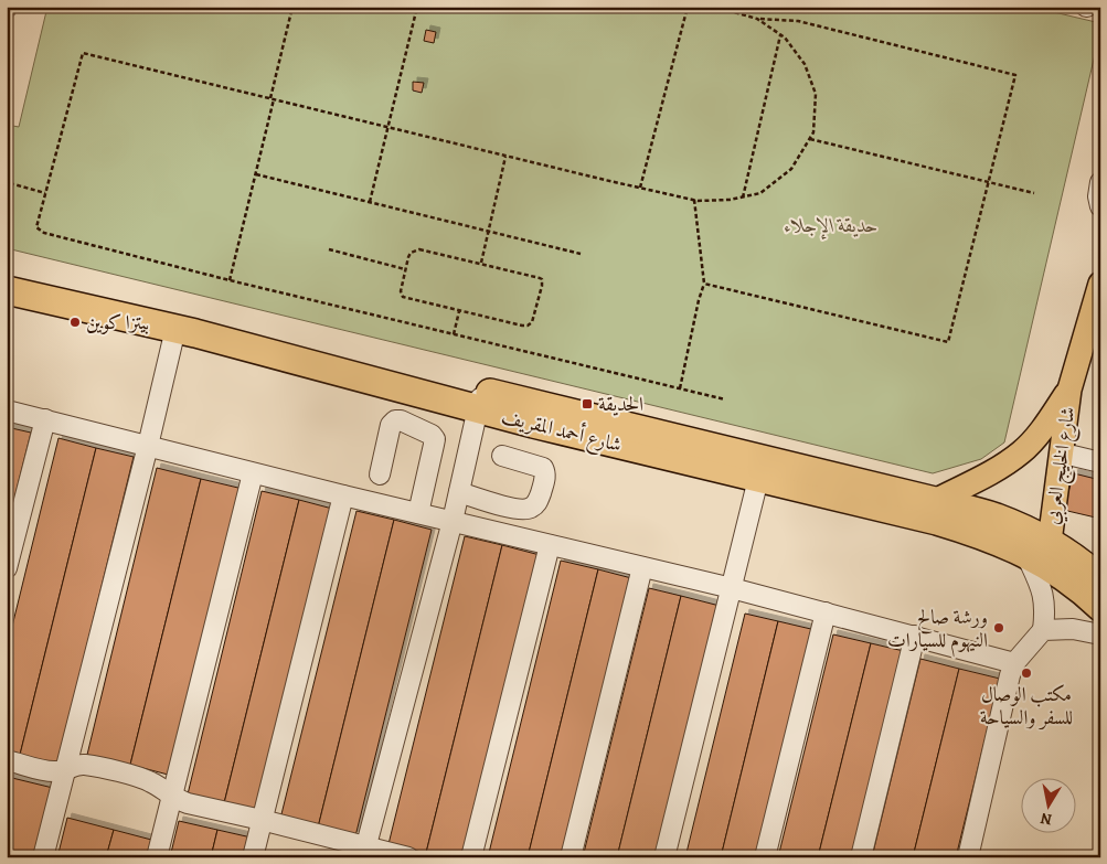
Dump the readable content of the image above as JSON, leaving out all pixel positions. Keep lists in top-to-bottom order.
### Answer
{
  "streets": {
    "highway": ["شارع أحمد المقريف"],
    "main road": ["شارع الخليج العربي"]
  },
  "crossings": [
    ["شارع أحمد المقريف", "شارع الخليج العربي"]
  ],
  "parks": ["حديقة الإجلاء"],
  "places": {
    "other": ["بيتزا كوين", "ورشة صالح النيهوم للسيارات", "مكتب الوصال للسفر والسياحة"],
    "transit": ["الحديقة"]
  },
  "north": "bottom"
}
